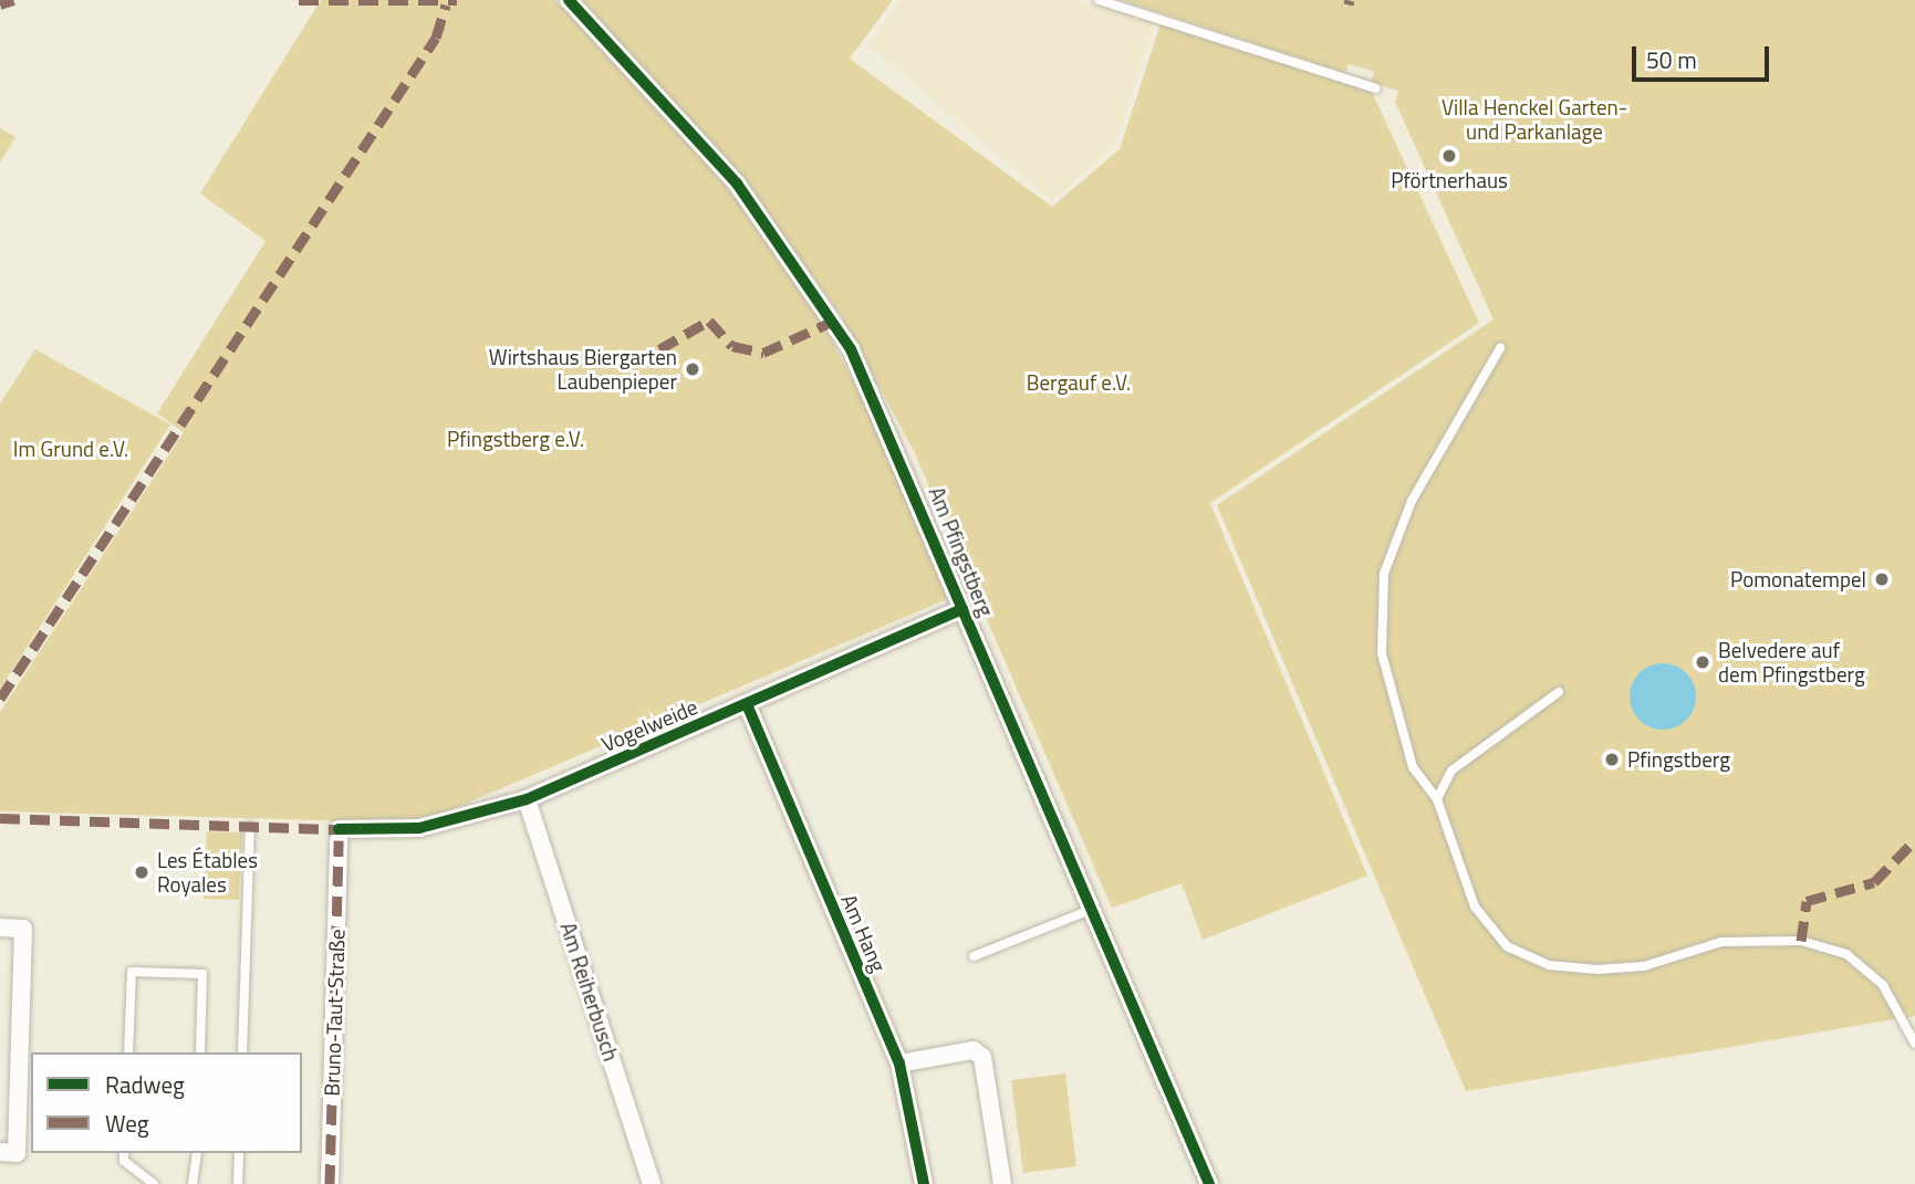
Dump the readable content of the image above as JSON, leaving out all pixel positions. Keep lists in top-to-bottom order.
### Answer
{
  "streets": {
    "street": [
      "Am Pfingstberg",
      "Vogelweide",
      "Am Hang",
      "Am Reiherbusch",
      "Bruno-Taut-Straße"
    ]
  },
  "crossings": [
    ["Am Pfingstberg", "Vogelweide"],
    ["Vogelweide", "Am Hang"],
    ["Vogelweide", "Am Reiherbusch"],
    ["Vogelweide", "Bruno-Taut-Straße"]
  ],
  "parks": [
    "Villa Henckel Garten- und Parkanlage",
    "Bergauf e.V.",
    "Pfingstberg e.V.",
    "Im Grund e.V."
  ],
  "places": [
    "Pförtnerhaus",
    "Wirtshaus Biergarten Laubenpieper",
    "Pomonatempel",
    "Belvedere auf dem Pfingstberg",
    "Pfingstberg",
    "Les Étables Royales"
  ],
  "legend": ["Radweg", "Weg"],
  "scale_bar": "50 m"
}
